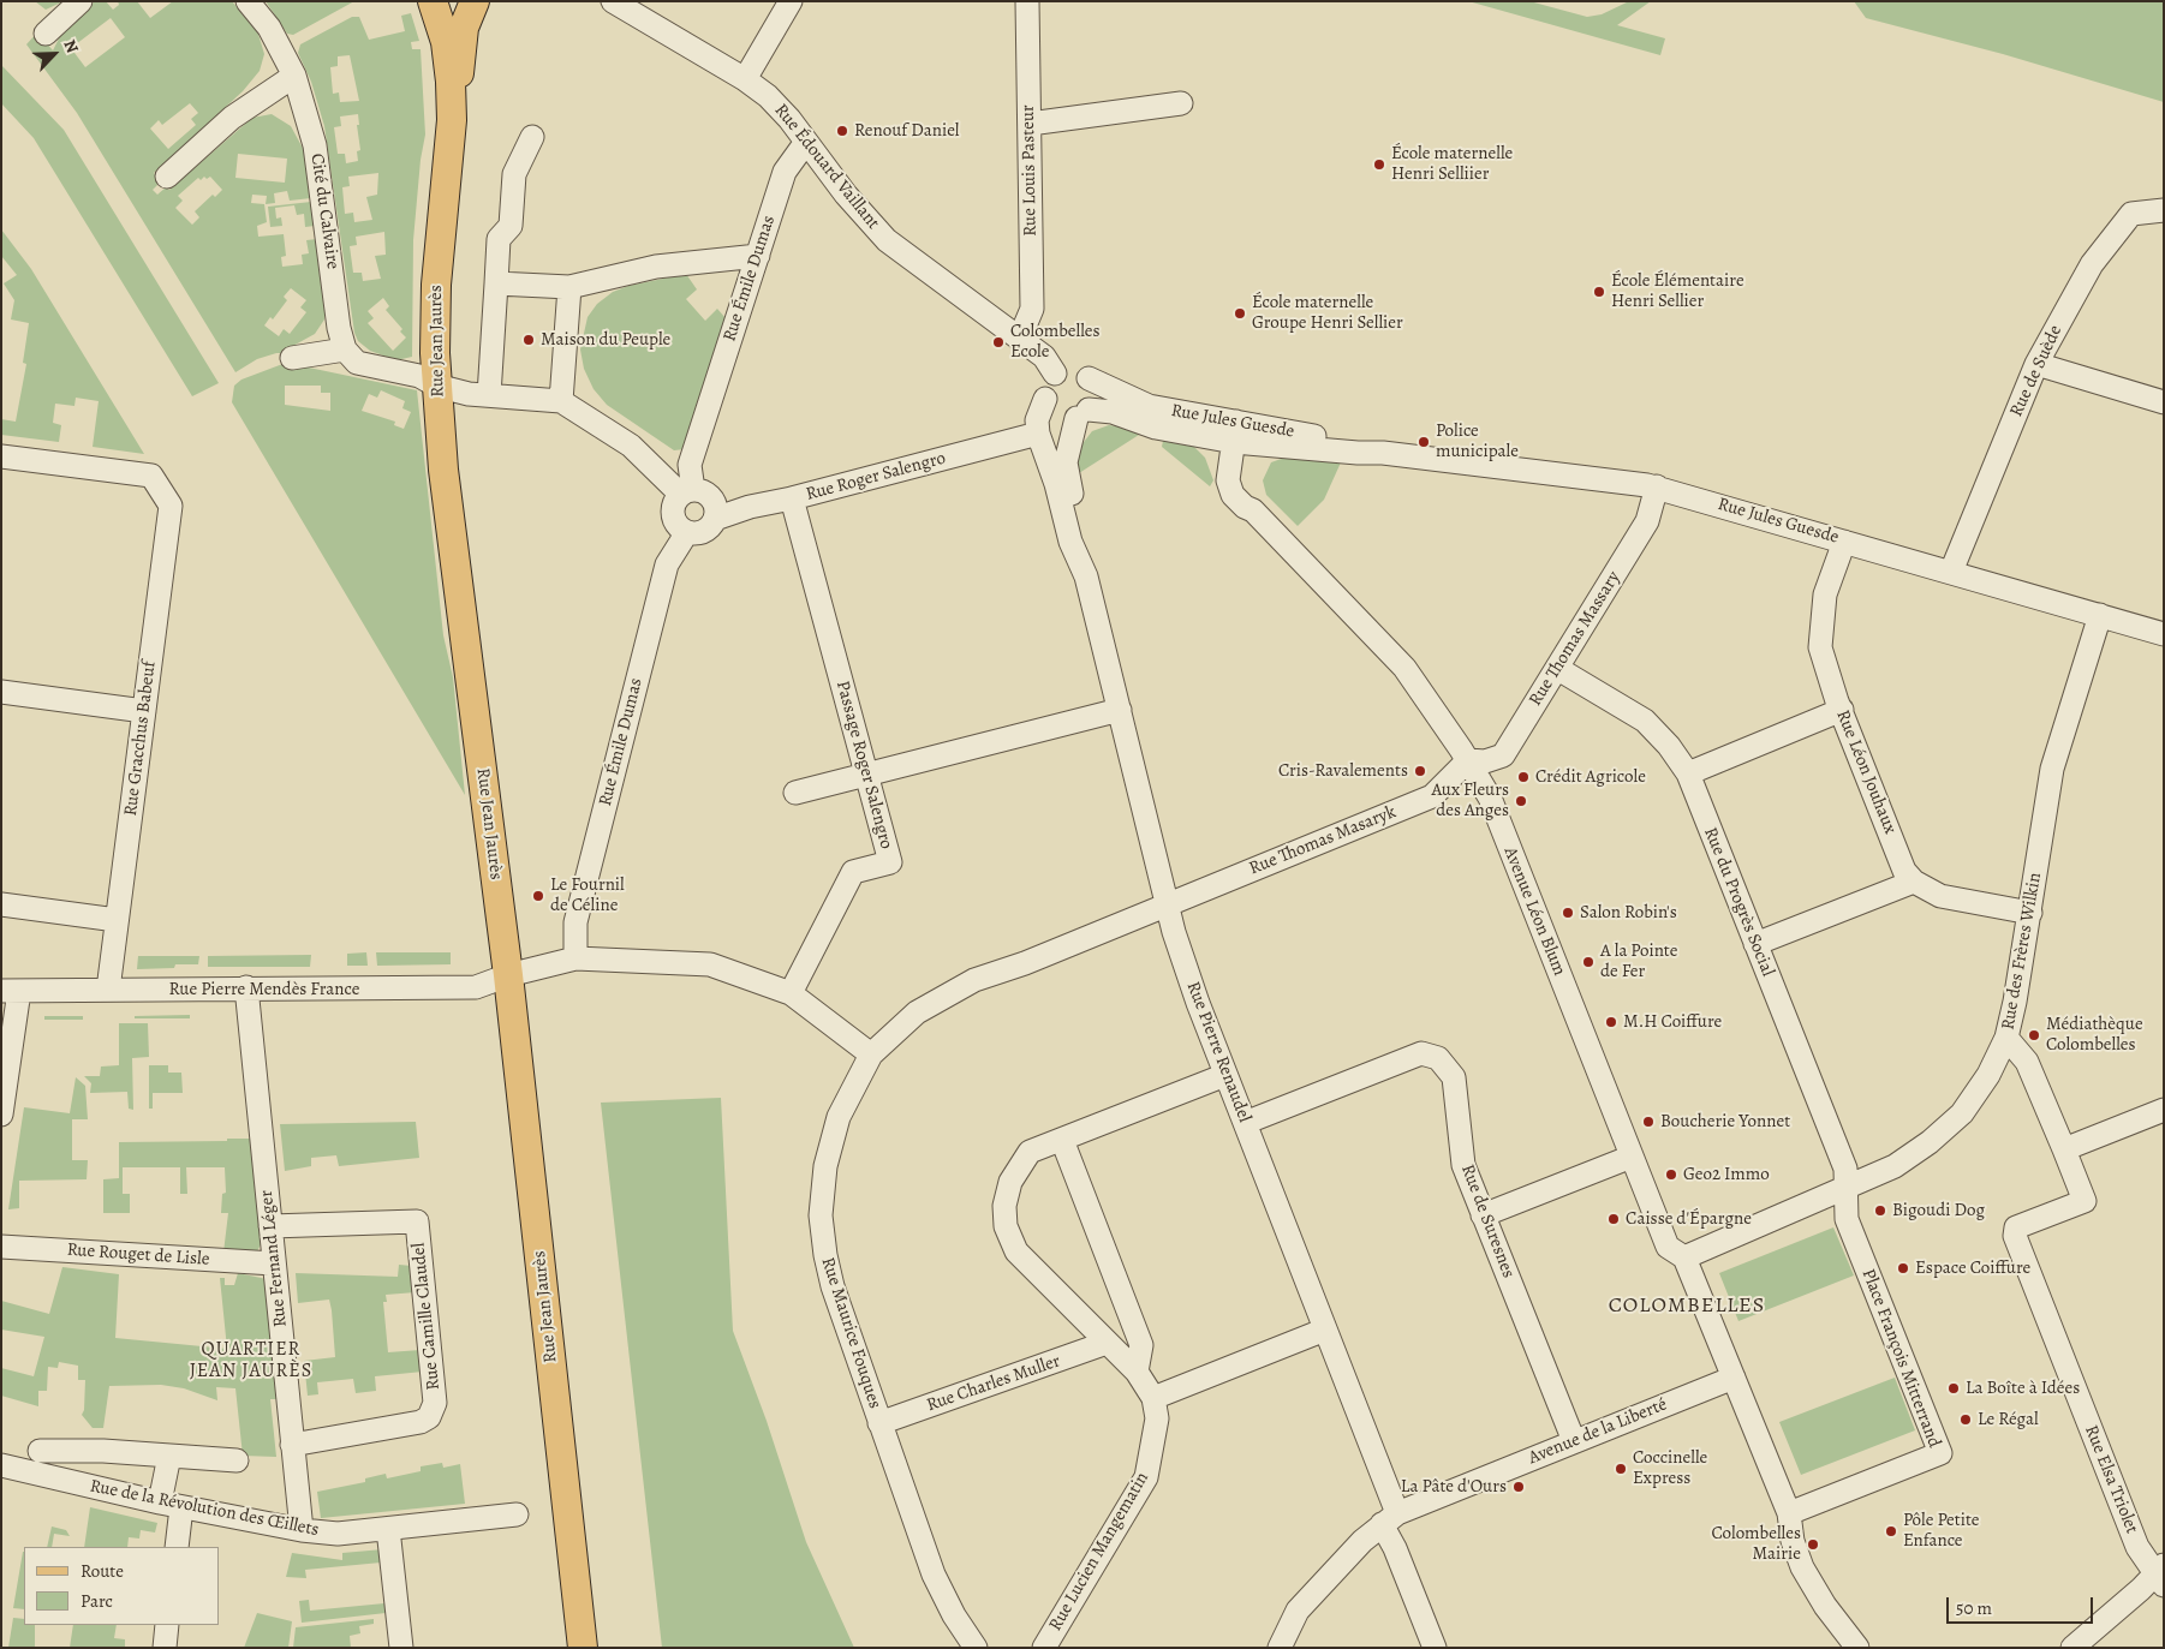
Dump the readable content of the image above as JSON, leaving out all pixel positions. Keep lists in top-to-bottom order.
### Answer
{
  "streets": {
    "main road": ["Rue Jean Jaurès"],
    "street": [
      "Rue Édouard Vaillant",
      "Rue Louis Pasteur",
      "Cité du Calvaire",
      "Rue Émile Dumas",
      "Rue de Suède",
      "Rue Jules Guesde",
      "Rue Roger Salengro",
      "Rue Thomas Massary",
      "Rue Gracchus Babeuf",
      "Passage Roger Salengro",
      "Rue Léon Jouhaux",
      "Rue Thomas Masaryk",
      "Rue du Progrès Social",
      "Avenue Léon Blum",
      "Rue des Frères Wilkin",
      "Rue Pierre Mendès France",
      "Rue Pierre Renaudel",
      "Rue de Suresnes",
      "Rue Rouget de Lisle",
      "Rue Fernand Léger",
      "Rue Camille Claudel",
      "Rue Maurice Fouques",
      "Place François Mitterrand",
      "Rue Charles Muller",
      "Avenue de la Liberté",
      "Rue Elsa Triolet",
      "Rue de la Révolution des Œillets",
      "Rue Lucien Mangematin"
    ]
  },
  "crossings": [
    ["Rue Édouard Vaillant", "Rue Louis Pasteur"],
    ["Rue Édouard Vaillant", "Rue Émile Dumas"],
    ["Rue Édouard Vaillant", "Rue Jules Guesde"],
    ["Rue Édouard Vaillant", "Rue Pierre Renaudel"],
    ["Rue Émile Dumas", "Rue Roger Salengro"],
    ["Rue Émile Dumas", "Rue Pierre Mendès France"],
    ["Rue Jean Jaurès", "Rue Pierre Mendès France"],
    ["Rue de Suède", "Rue Jules Guesde"],
    ["Rue Jules Guesde", "Rue Thomas Massary"],
    ["Rue Jules Guesde", "Rue Léon Jouhaux"],
    ["Rue Jules Guesde", "Avenue Léon Blum"],
    ["Rue Jules Guesde", "Rue des Frères Wilkin"],
    ["Rue Jules Guesde", "Rue Pierre Renaudel"],
    ["Rue Roger Salengro", "Passage Roger Salengro"],
    ["Rue Roger Salengro", "Rue Pierre Renaudel"],
    ["Rue Thomas Massary", "Rue Thomas Masaryk"],
    ["Rue Thomas Massary", "Rue du Progrès Social"],
    ["Rue Thomas Massary", "Avenue Léon Blum"],
    ["Rue Gracchus Babeuf", "Rue Pierre Mendès France"],
    ["Passage Roger Salengro", "Rue Pierre Mendès France"],
    ["Rue Thomas Masaryk", "Avenue Léon Blum"],
    ["Rue Thomas Masaryk", "Rue Pierre Renaudel"],
    ["Rue Thomas Masaryk", "Rue Maurice Fouques"],
    ["Rue du Progrès Social", "Rue des Frères Wilkin"],
    ["Rue du Progrès Social", "Place François Mitterrand"],
    ["Avenue Léon Blum", "Rue des Frères Wilkin"],
    ["Rue des Frères Wilkin", "Place François Mitterrand"],
    ["Rue Pierre Mendès France", "Rue Fernand Léger"],
    ["Rue Pierre Mendès France", "Rue Maurice Fouques"],
    ["Rue Pierre Renaudel", "Rue de Suresnes"],
    ["Rue Pierre Renaudel", "Rue Maurice Fouques"],
    ["Rue Pierre Renaudel", "Avenue de la Liberté"],
    ["Rue Pierre Renaudel", "Rue Lucien Mangematin"],
    ["Rue de Suresnes", "Avenue de la Liberté"],
    ["Rue Rouget de Lisle", "Rue Fernand Léger"],
    ["Rue Fernand Léger", "Rue Camille Claudel"],
    ["Rue Fernand Léger", "Rue de la Révolution des Œillets"],
    ["Rue Maurice Fouques", "Rue Charles Muller"],
    ["Rue Charles Muller", "Rue Lucien Mangematin"]
  ],
  "districts": ["COLOMBELLES", "QUARTIER JEAN JAURÈS"],
  "places": [
    "Renouf Daniel",
    "École maternelle Henri Selliier",
    "École Élémentaire Henri Sellier",
    "École maternelle Groupe Henri Sellier",
    "Maison du Peuple",
    "Colombelles Ecole",
    "Police municipale",
    "Cris-Ravalements",
    "Crédit Agricole",
    "Aux Fleurs des Anges",
    "Le Fournil de Céline",
    "Salon Robin's",
    "A la Pointe de Fer",
    "M.H Coiffure",
    "Médiathèque Colombelles",
    "Boucherie Yonnet",
    "Geo2 Immo",
    "Bigoudi Dog",
    "Caisse d'Épargne",
    "Espace Coiffure",
    "La Boîte à Idées",
    "Le Régal",
    "Coccinelle Express",
    "La Pâte d'Ours",
    "Pôle Petite Enfance",
    "Colombelles Mairie"
  ],
  "legend": ["Route", "Parc"],
  "scale_bar": "50 m",
  "north": "top right"
}
